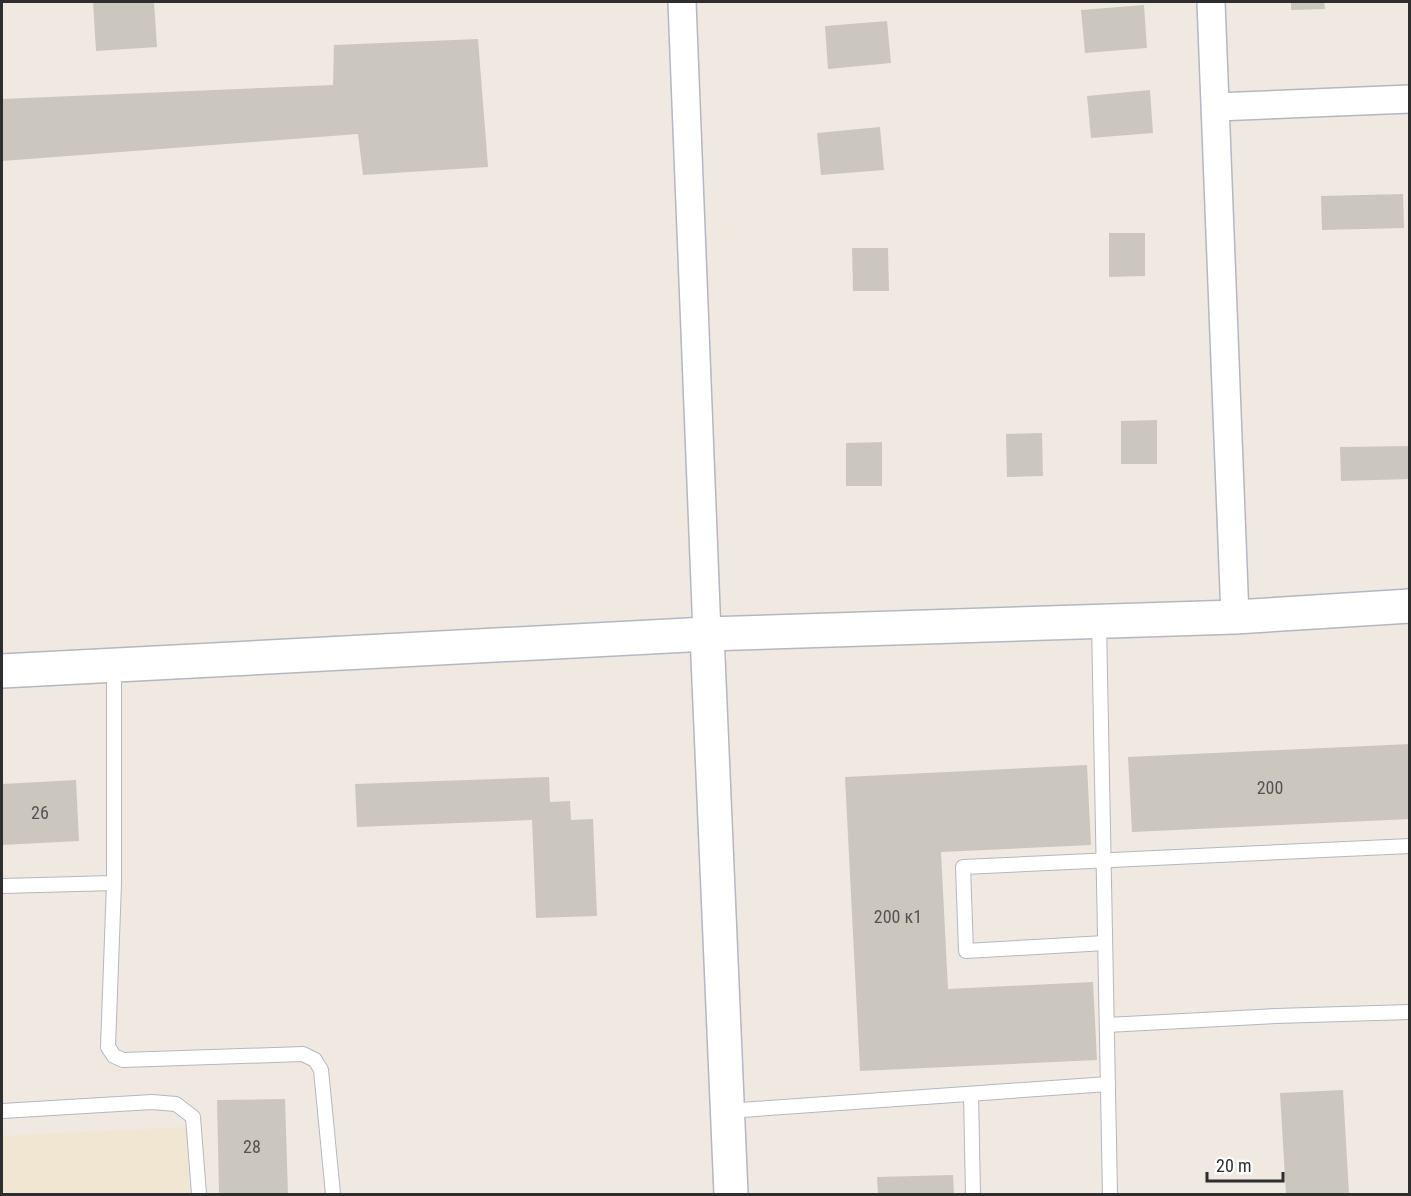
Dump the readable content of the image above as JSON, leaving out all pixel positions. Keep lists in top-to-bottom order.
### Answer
{
  "house_numbers": [
    "200",
    "26",
    "200 к1",
    "28"
  ],
  "scale_bar": "20 m"
}
